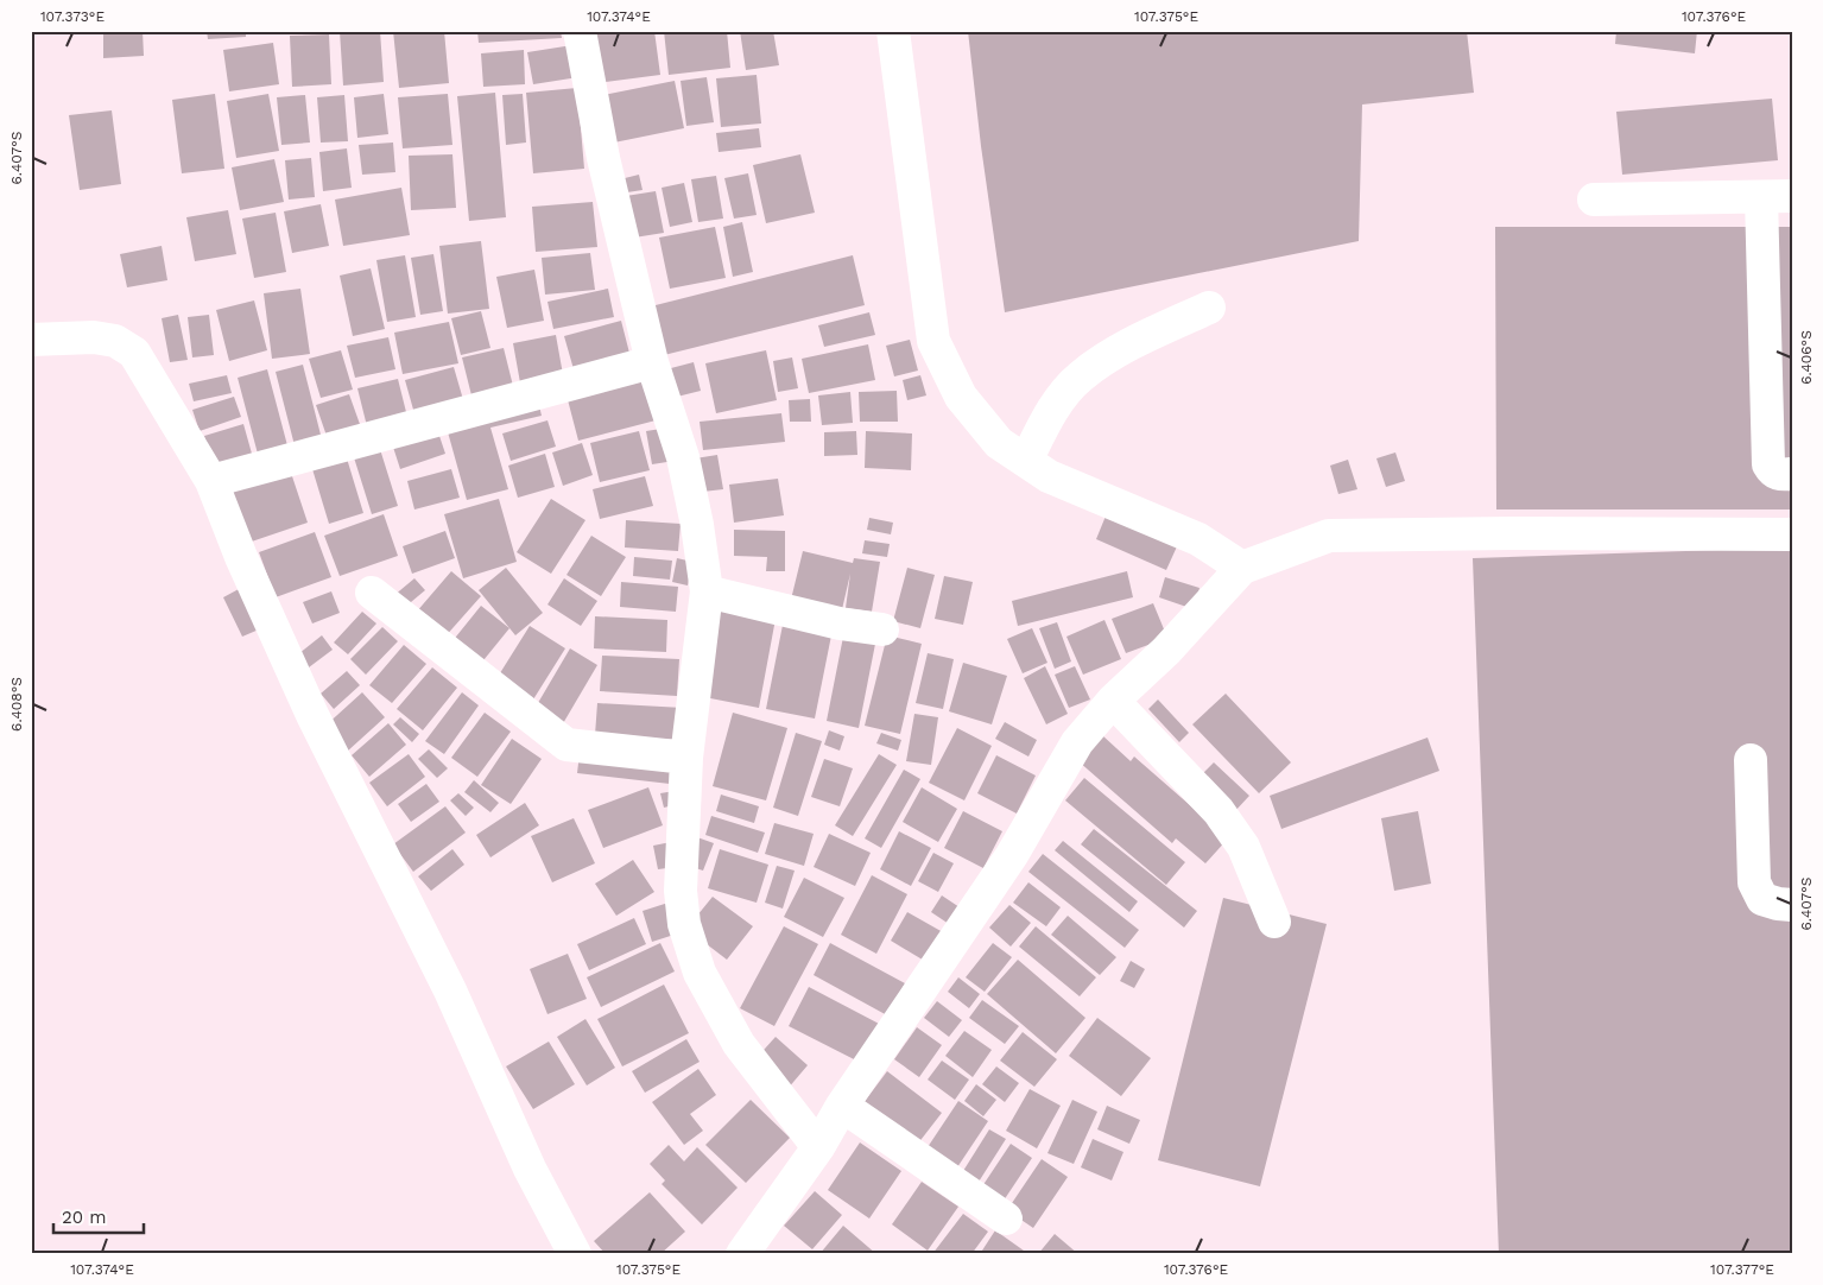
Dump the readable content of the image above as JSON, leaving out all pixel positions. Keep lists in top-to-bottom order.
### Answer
{
  "scale_bar": "20 m",
  "coordinates": [
    "107.373°E",
    "107.374°E",
    "107.375°E",
    "107.376°E",
    "6.407°S",
    "6.406°S",
    "6.408°S",
    "107.377°E"
  ]
}
